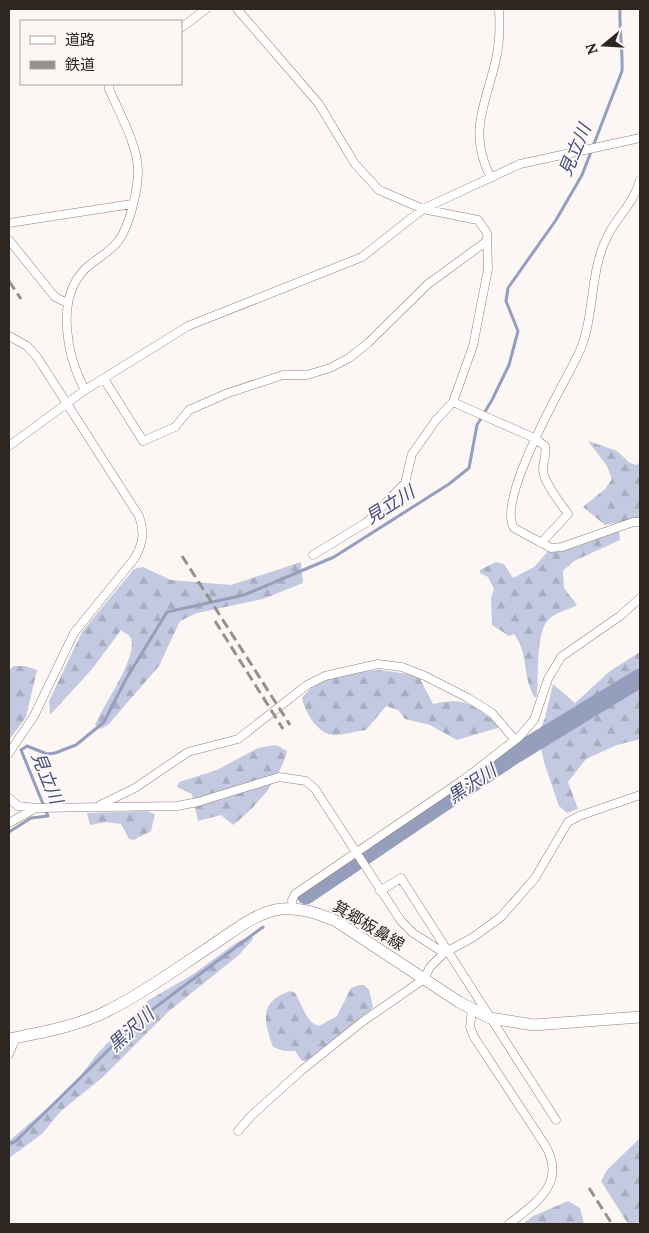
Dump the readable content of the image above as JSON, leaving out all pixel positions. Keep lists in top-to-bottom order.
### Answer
{
  "streets": {
    "main road": ["箕郷板鼻線"]
  },
  "water": ["見立川", "黒沢川"],
  "legend": ["道路", "鉄道"],
  "north": "left"
}
